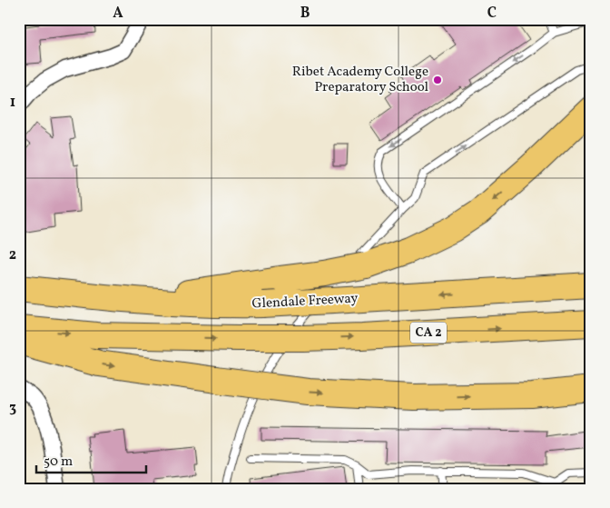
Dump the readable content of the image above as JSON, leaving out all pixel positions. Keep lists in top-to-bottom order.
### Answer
{
  "streets": {
    "highway": ["Glendale Freeway", "CA 2"]
  },
  "places": ["Ribet Academy College Preparatory School"],
  "scale_bar": "50 m",
  "grid": {
    "columns": ["A", "B", "C"],
    "rows": ["1", "2", "3"]
  }
}
